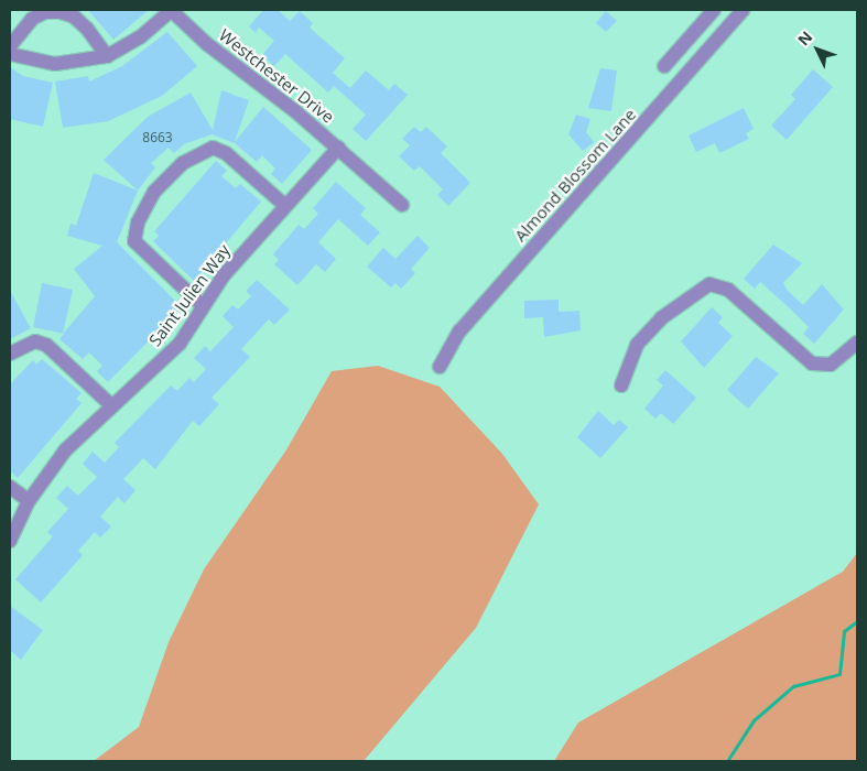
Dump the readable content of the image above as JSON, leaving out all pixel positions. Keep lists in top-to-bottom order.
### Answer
{
  "streets": {
    "street": ["Westchester Drive", "Almond Blossom Lane", "Saint Julien Way"]
  },
  "crossings": [
    ["Westchester Drive", "Saint Julien Way"]
  ],
  "house_numbers": ["8663"],
  "north": "top left"
}
